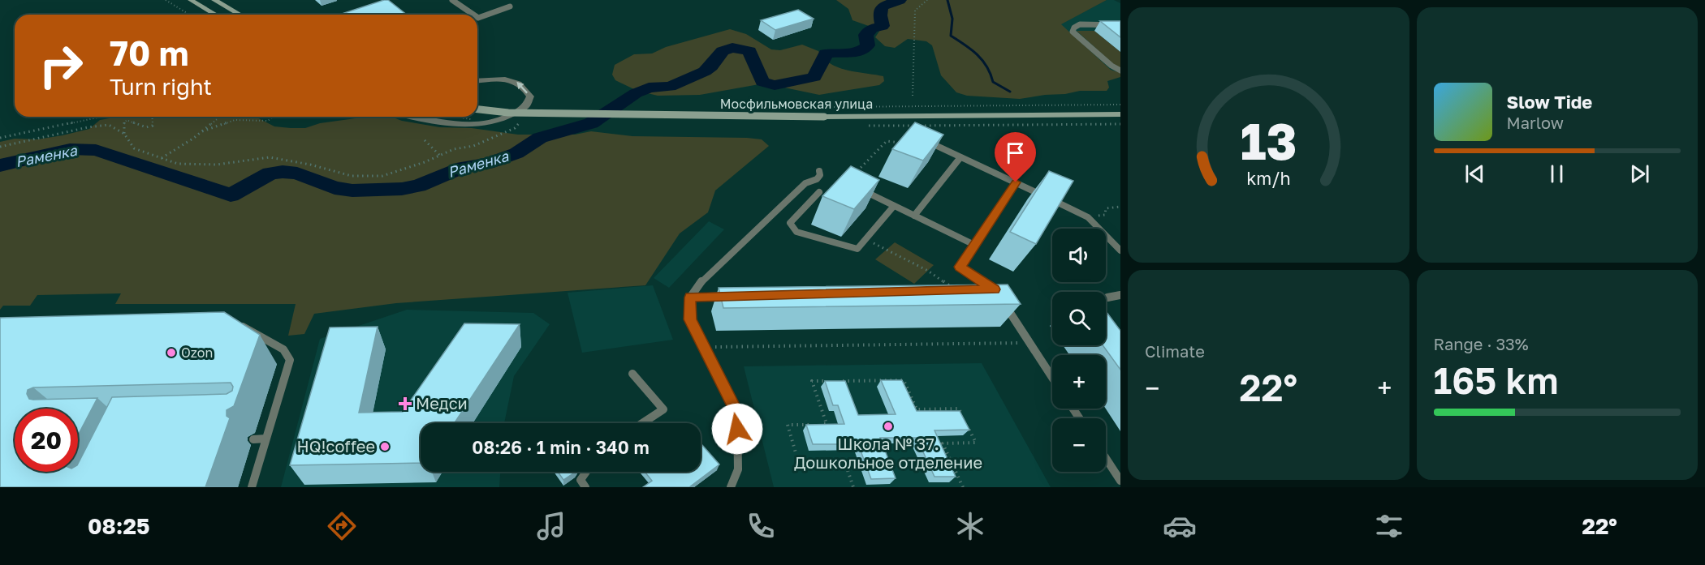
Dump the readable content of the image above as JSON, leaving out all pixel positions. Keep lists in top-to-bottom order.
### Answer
{
  "streets": {
    "street": ["Мосфильмовская улица"]
  },
  "water": ["Раменка"],
  "places": {
    "other": ["Ozon", "Школа № 37. Дошкольное отделение", "HQ!coffee"],
    "health": ["Медси"]
  },
  "page": {
    "turn": ["70 m", "Turn right"],
    "song": ["Slow Tide", "Marlow"],
    "map_buttons": ["+", "−"],
    "tile": [
      "Climate",
      ["Range · 33%", "165 km"]
    ],
    "heat": ["−", "22°", "+"],
    "limit": "20",
    "trip": "08:26 · 1 min · 340 m",
    "tabs": ["08:25", "22°"],
    "gauge": ["13", "km/h"]
  }
}
